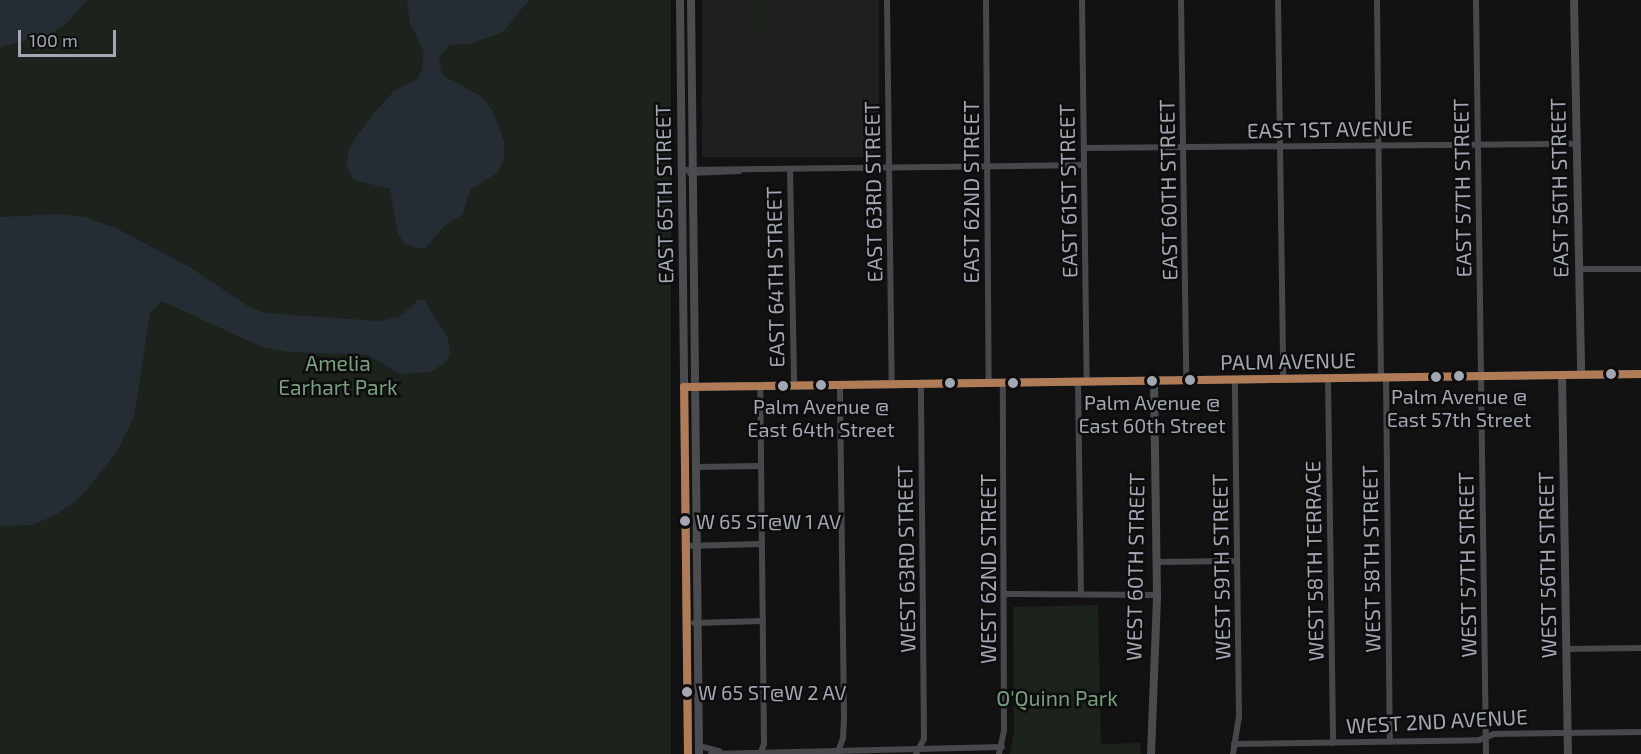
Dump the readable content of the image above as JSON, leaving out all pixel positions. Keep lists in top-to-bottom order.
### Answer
{
  "streets": {
    "main road": [
      "EAST 56TH STREET",
      "EAST 65TH STREET",
      "PALM AVENUE",
      "WEST 56TH STREET",
      "WEST 60TH STREET"
    ],
    "street": [
      "EAST 1ST AVENUE",
      "EAST 57TH STREET",
      "EAST 60TH STREET",
      "EAST 61ST STREET",
      "EAST 63RD STREET",
      "EAST 62ND STREET",
      "EAST 64TH STREET",
      "WEST 63RD STREET",
      "WEST 58TH STREET",
      "WEST 58TH TERRACE",
      "WEST 57TH STREET",
      "WEST 59TH STREET",
      "WEST 62ND STREET",
      "WEST 2ND AVENUE"
    ]
  },
  "crossings": [
    ["EAST 1ST AVENUE", "EAST 57TH STREET"],
    ["EAST 1ST AVENUE", "EAST 56TH STREET"],
    ["EAST 1ST AVENUE", "EAST 60TH STREET"],
    ["EAST 1ST AVENUE", "EAST 61ST STREET"],
    ["EAST 1ST AVENUE", "WEST 58TH STREET"],
    ["EAST 57TH STREET", "PALM AVENUE"],
    ["EAST 57TH STREET", "WEST 57TH STREET"],
    ["EAST 56TH STREET", "PALM AVENUE"],
    ["EAST 60TH STREET", "PALM AVENUE"],
    ["EAST 61ST STREET", "PALM AVENUE"],
    ["EAST 63RD STREET", "PALM AVENUE"],
    ["EAST 62ND STREET", "PALM AVENUE"],
    ["EAST 65TH STREET", "PALM AVENUE"],
    ["EAST 64TH STREET", "PALM AVENUE"],
    ["PALM AVENUE", "WEST 63RD STREET"],
    ["PALM AVENUE", "WEST 58TH STREET"],
    ["PALM AVENUE", "WEST 58TH TERRACE"],
    ["PALM AVENUE", "WEST 57TH STREET"],
    ["PALM AVENUE", "WEST 56TH STREET"],
    ["PALM AVENUE", "WEST 60TH STREET"],
    ["PALM AVENUE", "WEST 59TH STREET"],
    ["PALM AVENUE", "WEST 62ND STREET"],
    ["WEST 58TH STREET", "WEST 2ND AVENUE"],
    ["WEST 58TH TERRACE", "WEST 2ND AVENUE"],
    ["WEST 57TH STREET", "WEST 2ND AVENUE"],
    ["WEST 56TH STREET", "WEST 2ND AVENUE"],
    ["WEST 59TH STREET", "WEST 2ND AVENUE"]
  ],
  "parks": ["Amelia Earhart Park", "O'Quinn Park"],
  "places": [
    "Palm Avenue @ East 57th Street",
    "Palm Avenue @ East 60th Street",
    "Palm Avenue @ East 64th Street",
    "W 65 ST@W 1 AV",
    "W 65 ST@W 2 AV"
  ],
  "scale_bar": "100 m"
}
